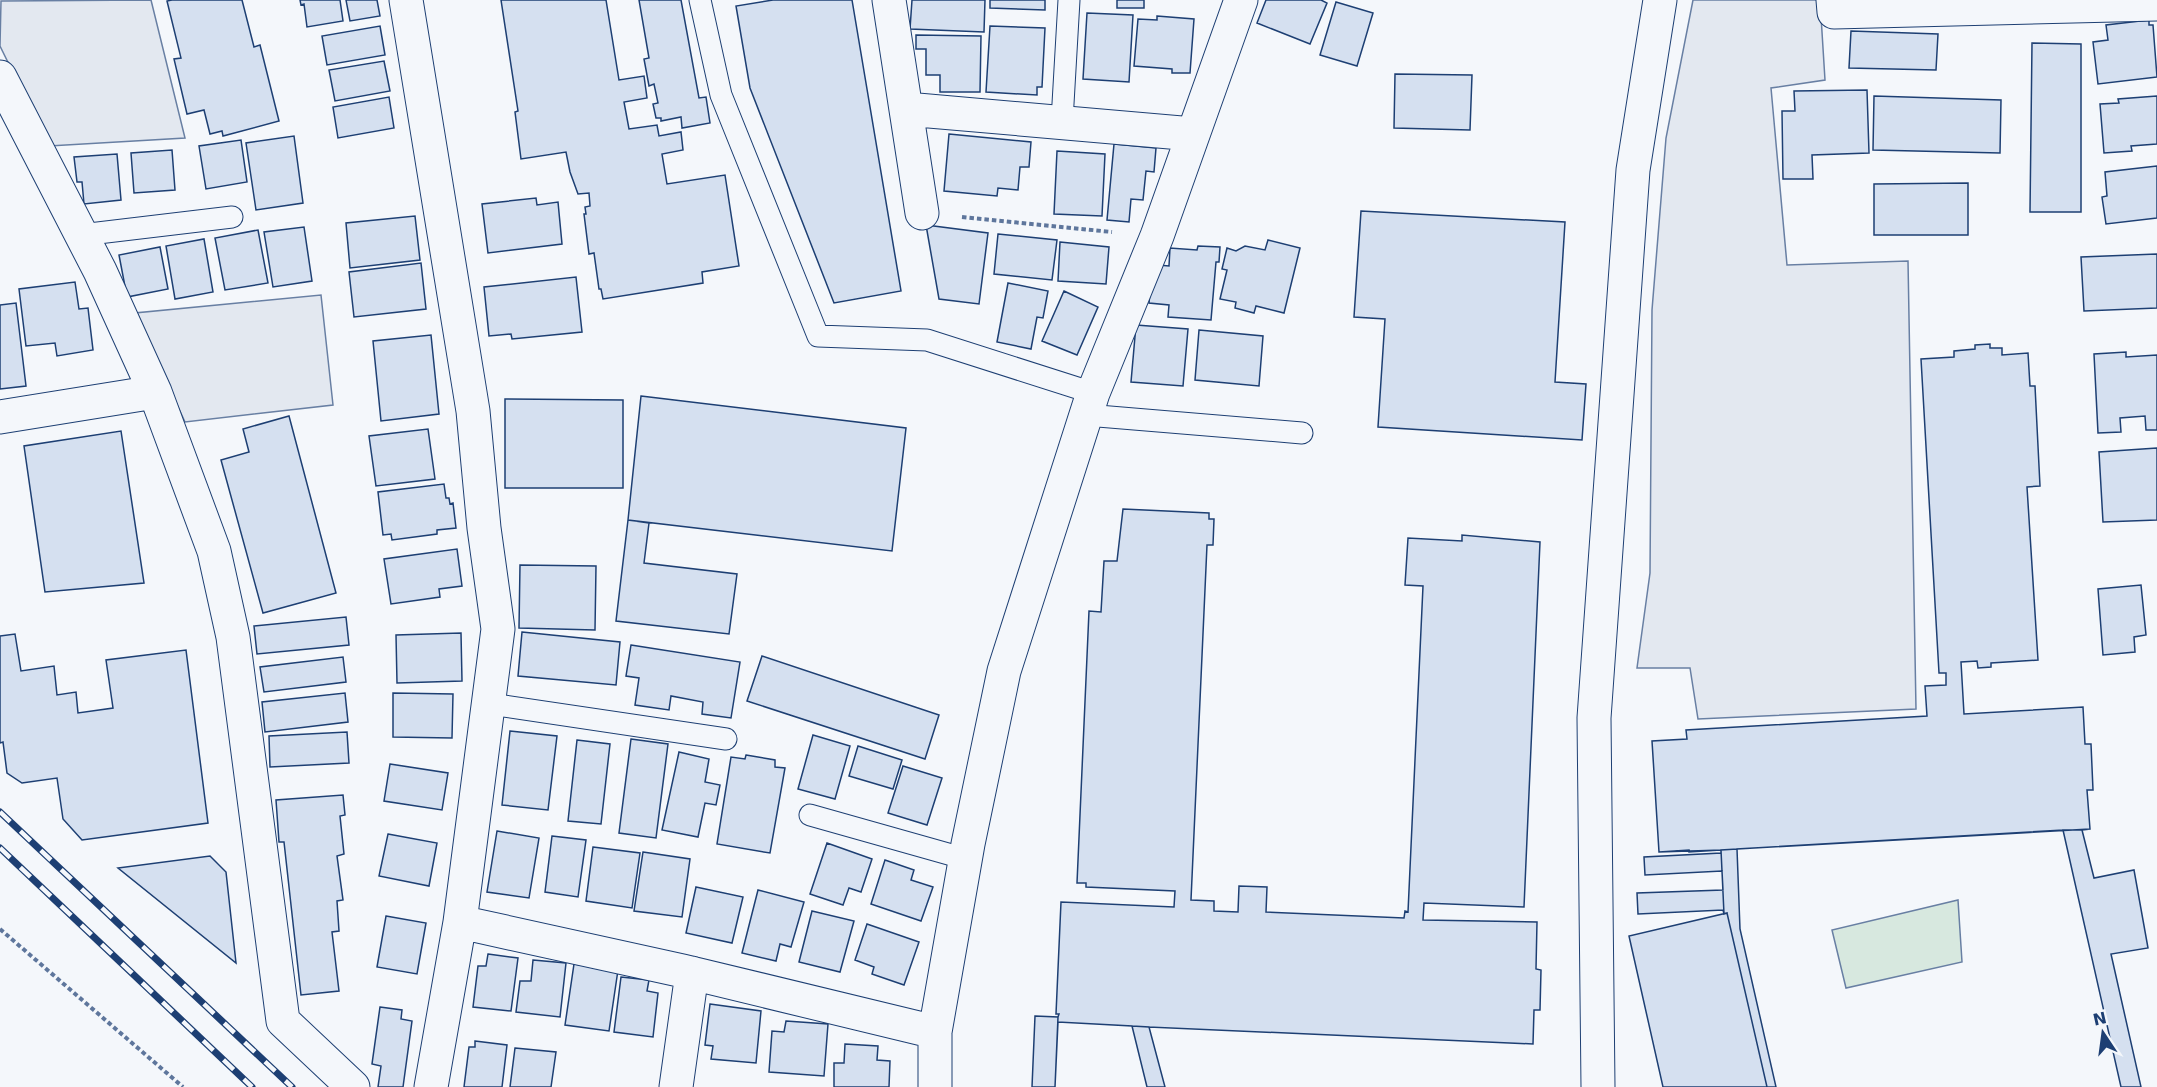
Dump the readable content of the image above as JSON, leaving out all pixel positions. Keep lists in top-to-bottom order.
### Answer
{
  "north": "top"
}
